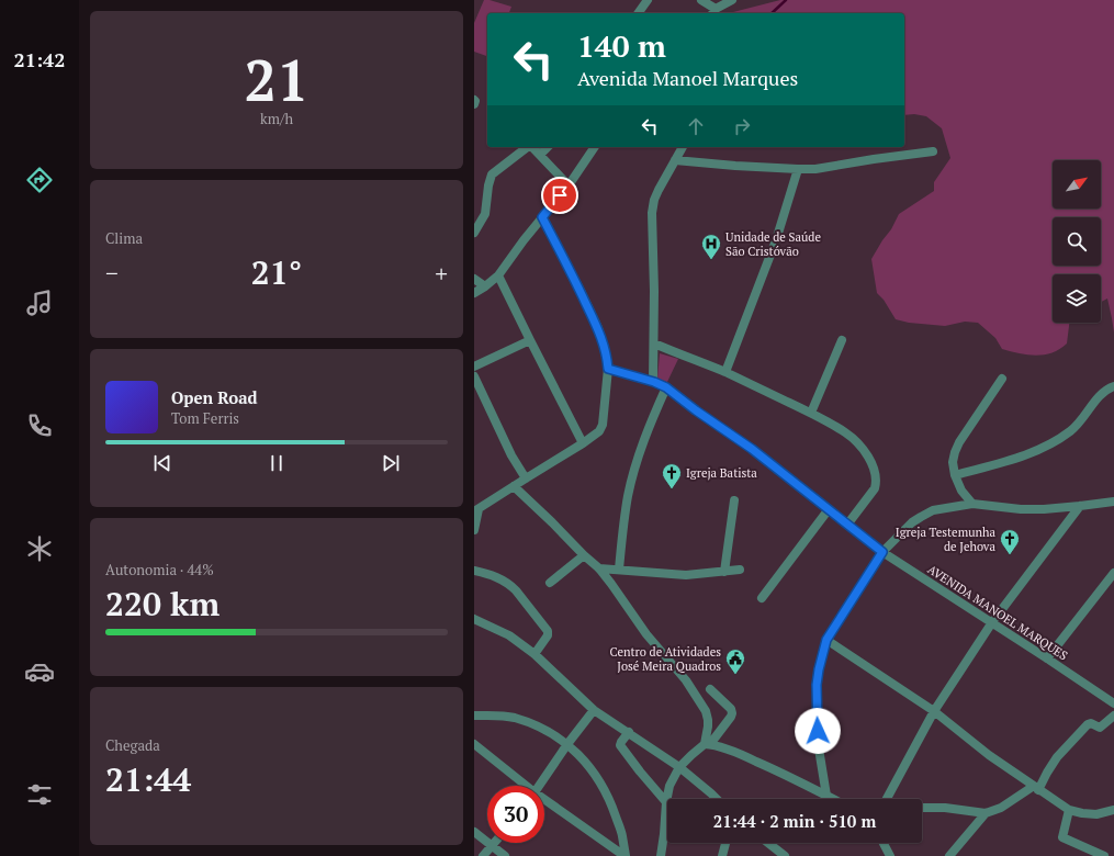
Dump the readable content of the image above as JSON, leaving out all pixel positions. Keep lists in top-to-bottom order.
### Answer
{
  "streets": {
    "street": ["AVENIDA MANOEL MARQUES"]
  },
  "places": {
    "hospital": ["Unidade de Saúde São Cristóvão"],
    "church": ["Igreja Batista", "Igreja Testemunha de Jehova"],
    "public building": ["Centro de Atividades José Meira Quadros"]
  },
  "north": "top right",
  "page": {
    "tabs": "21:42",
    "tile": [
      ["21", "km/h"],
      "Clima",
      ["Autonomia · 44%", "220 km"],
      ["Chegada", "21:44"]
    ],
    "turn": ["140 m", "Avenida Manoel Marques"],
    "heat": ["−", "21°", "+"],
    "song": ["Open Road", "Tom Ferris"],
    "limit": "30",
    "trip": "21:44 · 2 min · 510 m"
  }
}
